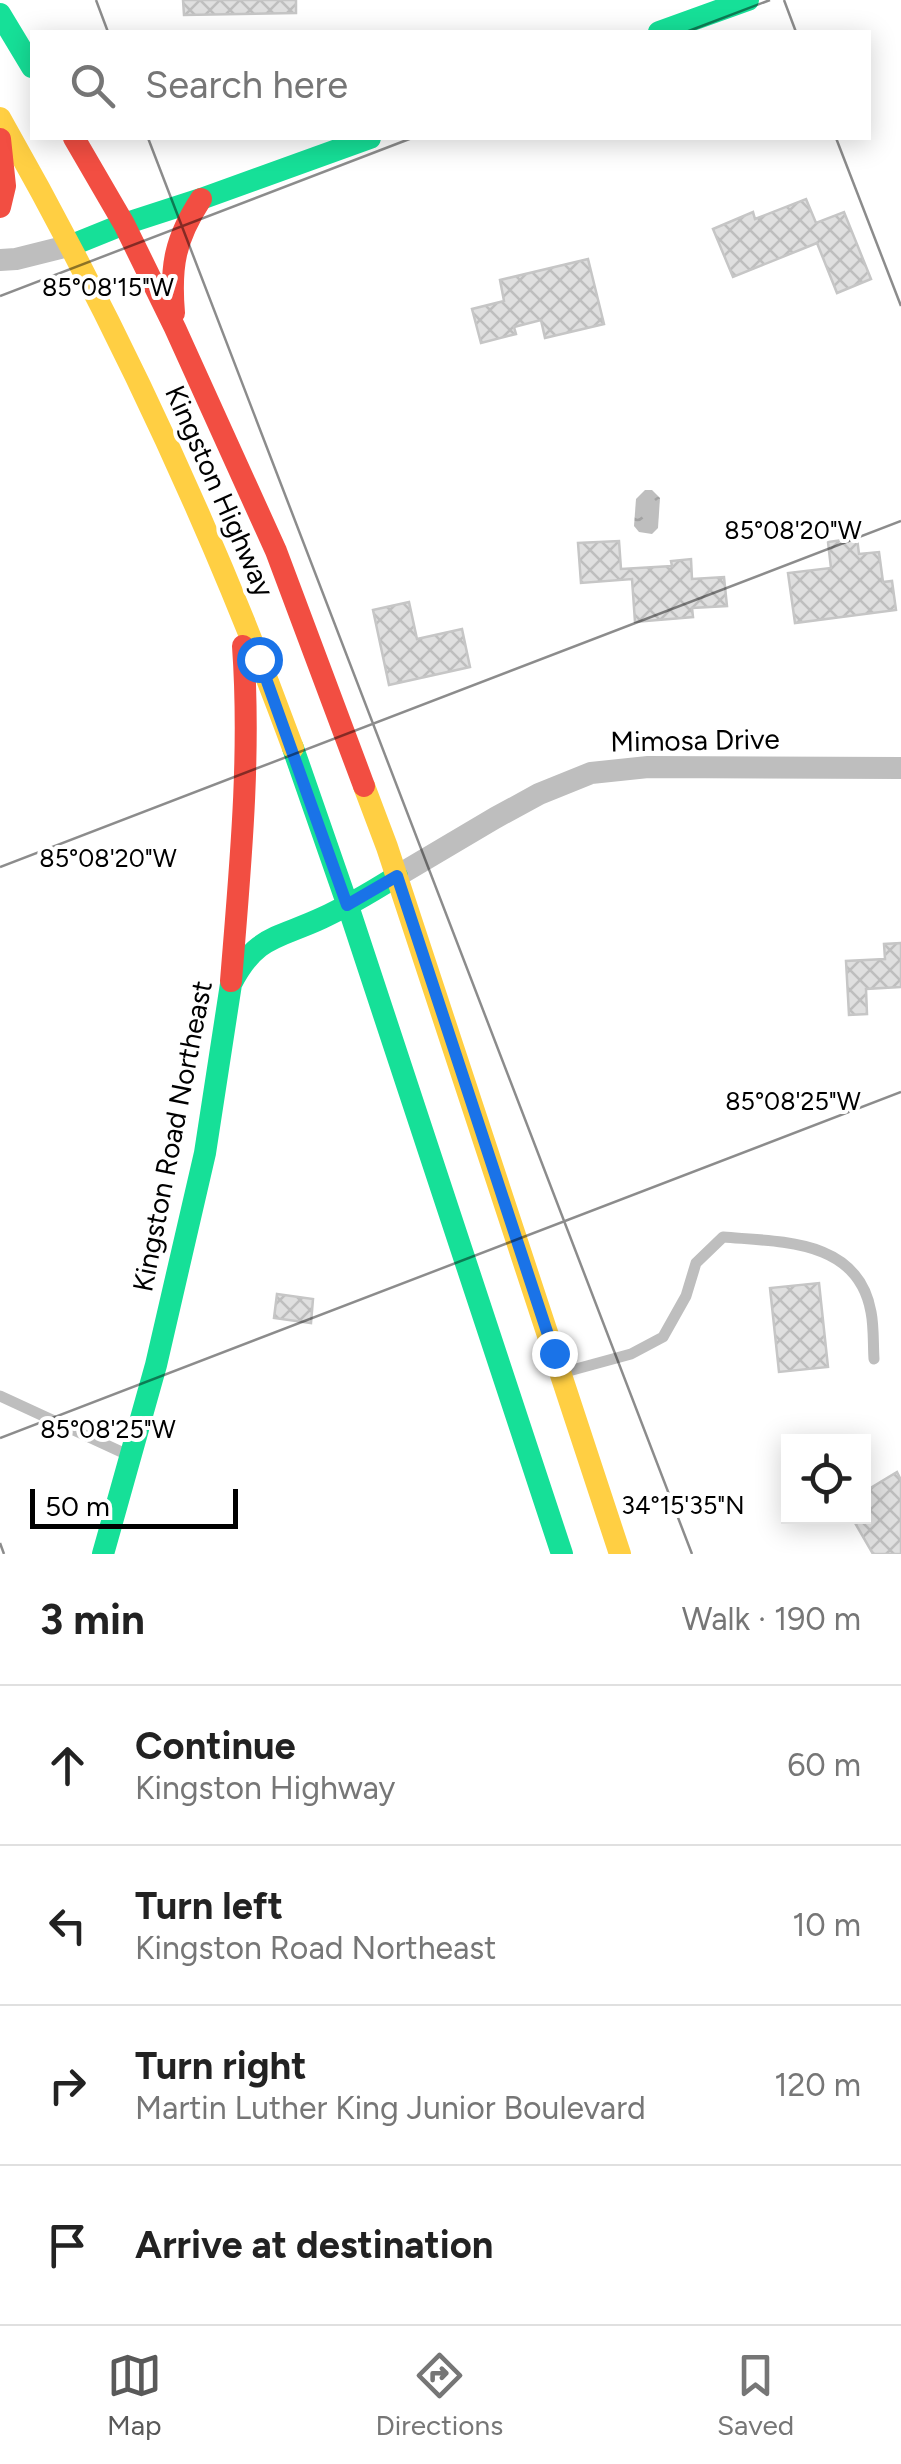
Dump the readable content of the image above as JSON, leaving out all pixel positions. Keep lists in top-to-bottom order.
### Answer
{
  "streets": {
    "main road": ["Kingston Highway", "Kingston Road Northeast"],
    "street": ["Mimosa Drive"]
  },
  "crossings": [
    ["Kingston Highway", "Mimosa Drive"],
    ["Kingston Highway", "Kingston Road Northeast"],
    ["Mimosa Drive", "Kingston Road Northeast"]
  ],
  "scale_bar": "50 m",
  "page": {
    "search": "Search here",
    "scale": "50 m",
    "heading": ["3 min", "Walk · 190 m"],
    "list": [
      ["Continue", "Kingston Highway", "60 m"],
      ["Turn left", "Kingston Road Northeast", "10 m"],
      ["Turn right", "Martin Luther King Junior Boulevard", "120 m"],
      "Arrive at destination"
    ],
    "nav": ["Map", "Directions", "Saved"]
  },
  "coordinates": [
    "85°08'15\"W",
    "85°08'20\"W",
    "85°08'25\"W",
    "34°15'35\"N"
  ]
}
